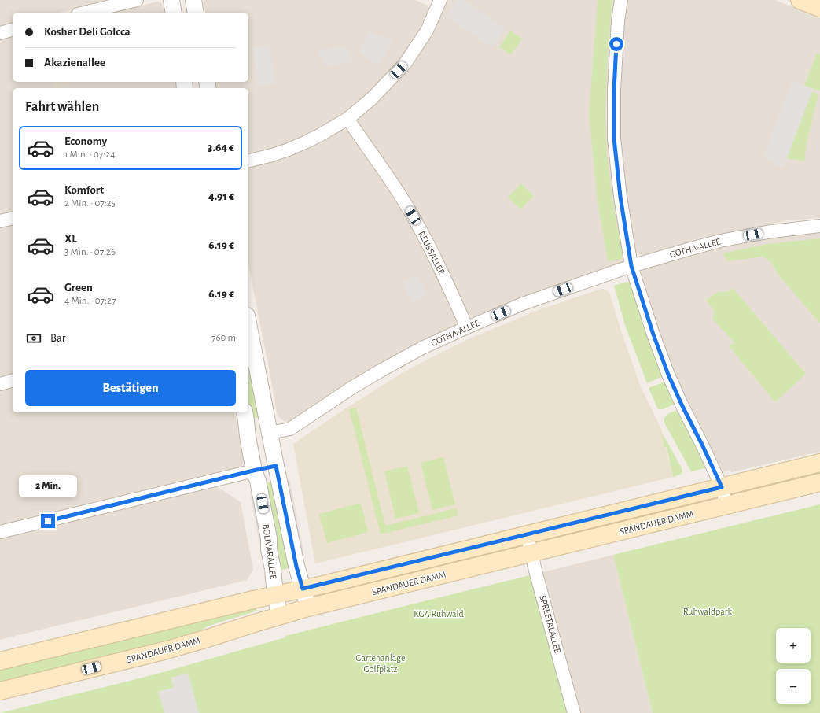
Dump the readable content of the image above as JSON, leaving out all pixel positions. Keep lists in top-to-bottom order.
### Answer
{
  "streets": {
    "main road": ["SPANDAUER DAMM"],
    "street": [
      "GOTHA-ALLEE",
      "REUSSALLEE",
      "BOLIVARALLEE",
      "SPREETALALLEE"
    ]
  },
  "crossings": [
    ["GOTHA-ALLEE", "REUSSALLEE"],
    ["SPANDAUER DAMM", "BOLIVARALLEE"],
    ["SPANDAUER DAMM", "SPREETALALLEE"]
  ],
  "parks": ["Ruhwaldpark", "KGA Ruhwald", "Gartenanlage Golfplatz"],
  "page": {
    "banner": ["Kosher Deli Golcca", "Akazienallee"],
    "heading": "Fahrt wählen",
    "list": [
      {
        "name": "Economy",
        "note": "1 Min. · 07:24",
        "value": "3.64 €"
      },
      {
        "name": "Komfort",
        "note": "2 Min. · 07:25",
        "value": "4.91 €"
      },
      {
        "name": "XL",
        "note": "3 Min. · 07:26",
        "value": "6.19 €"
      },
      {
        "name": "Green",
        "note": "4 Min. · 07:27",
        "value": "6.19 €"
      }
    ],
    "pay": ["Bar", "760 m"],
    "buttons": "Bestätigen",
    "bubble": "2 Min.",
    "map_buttons": ["+", "−"]
  }
}
